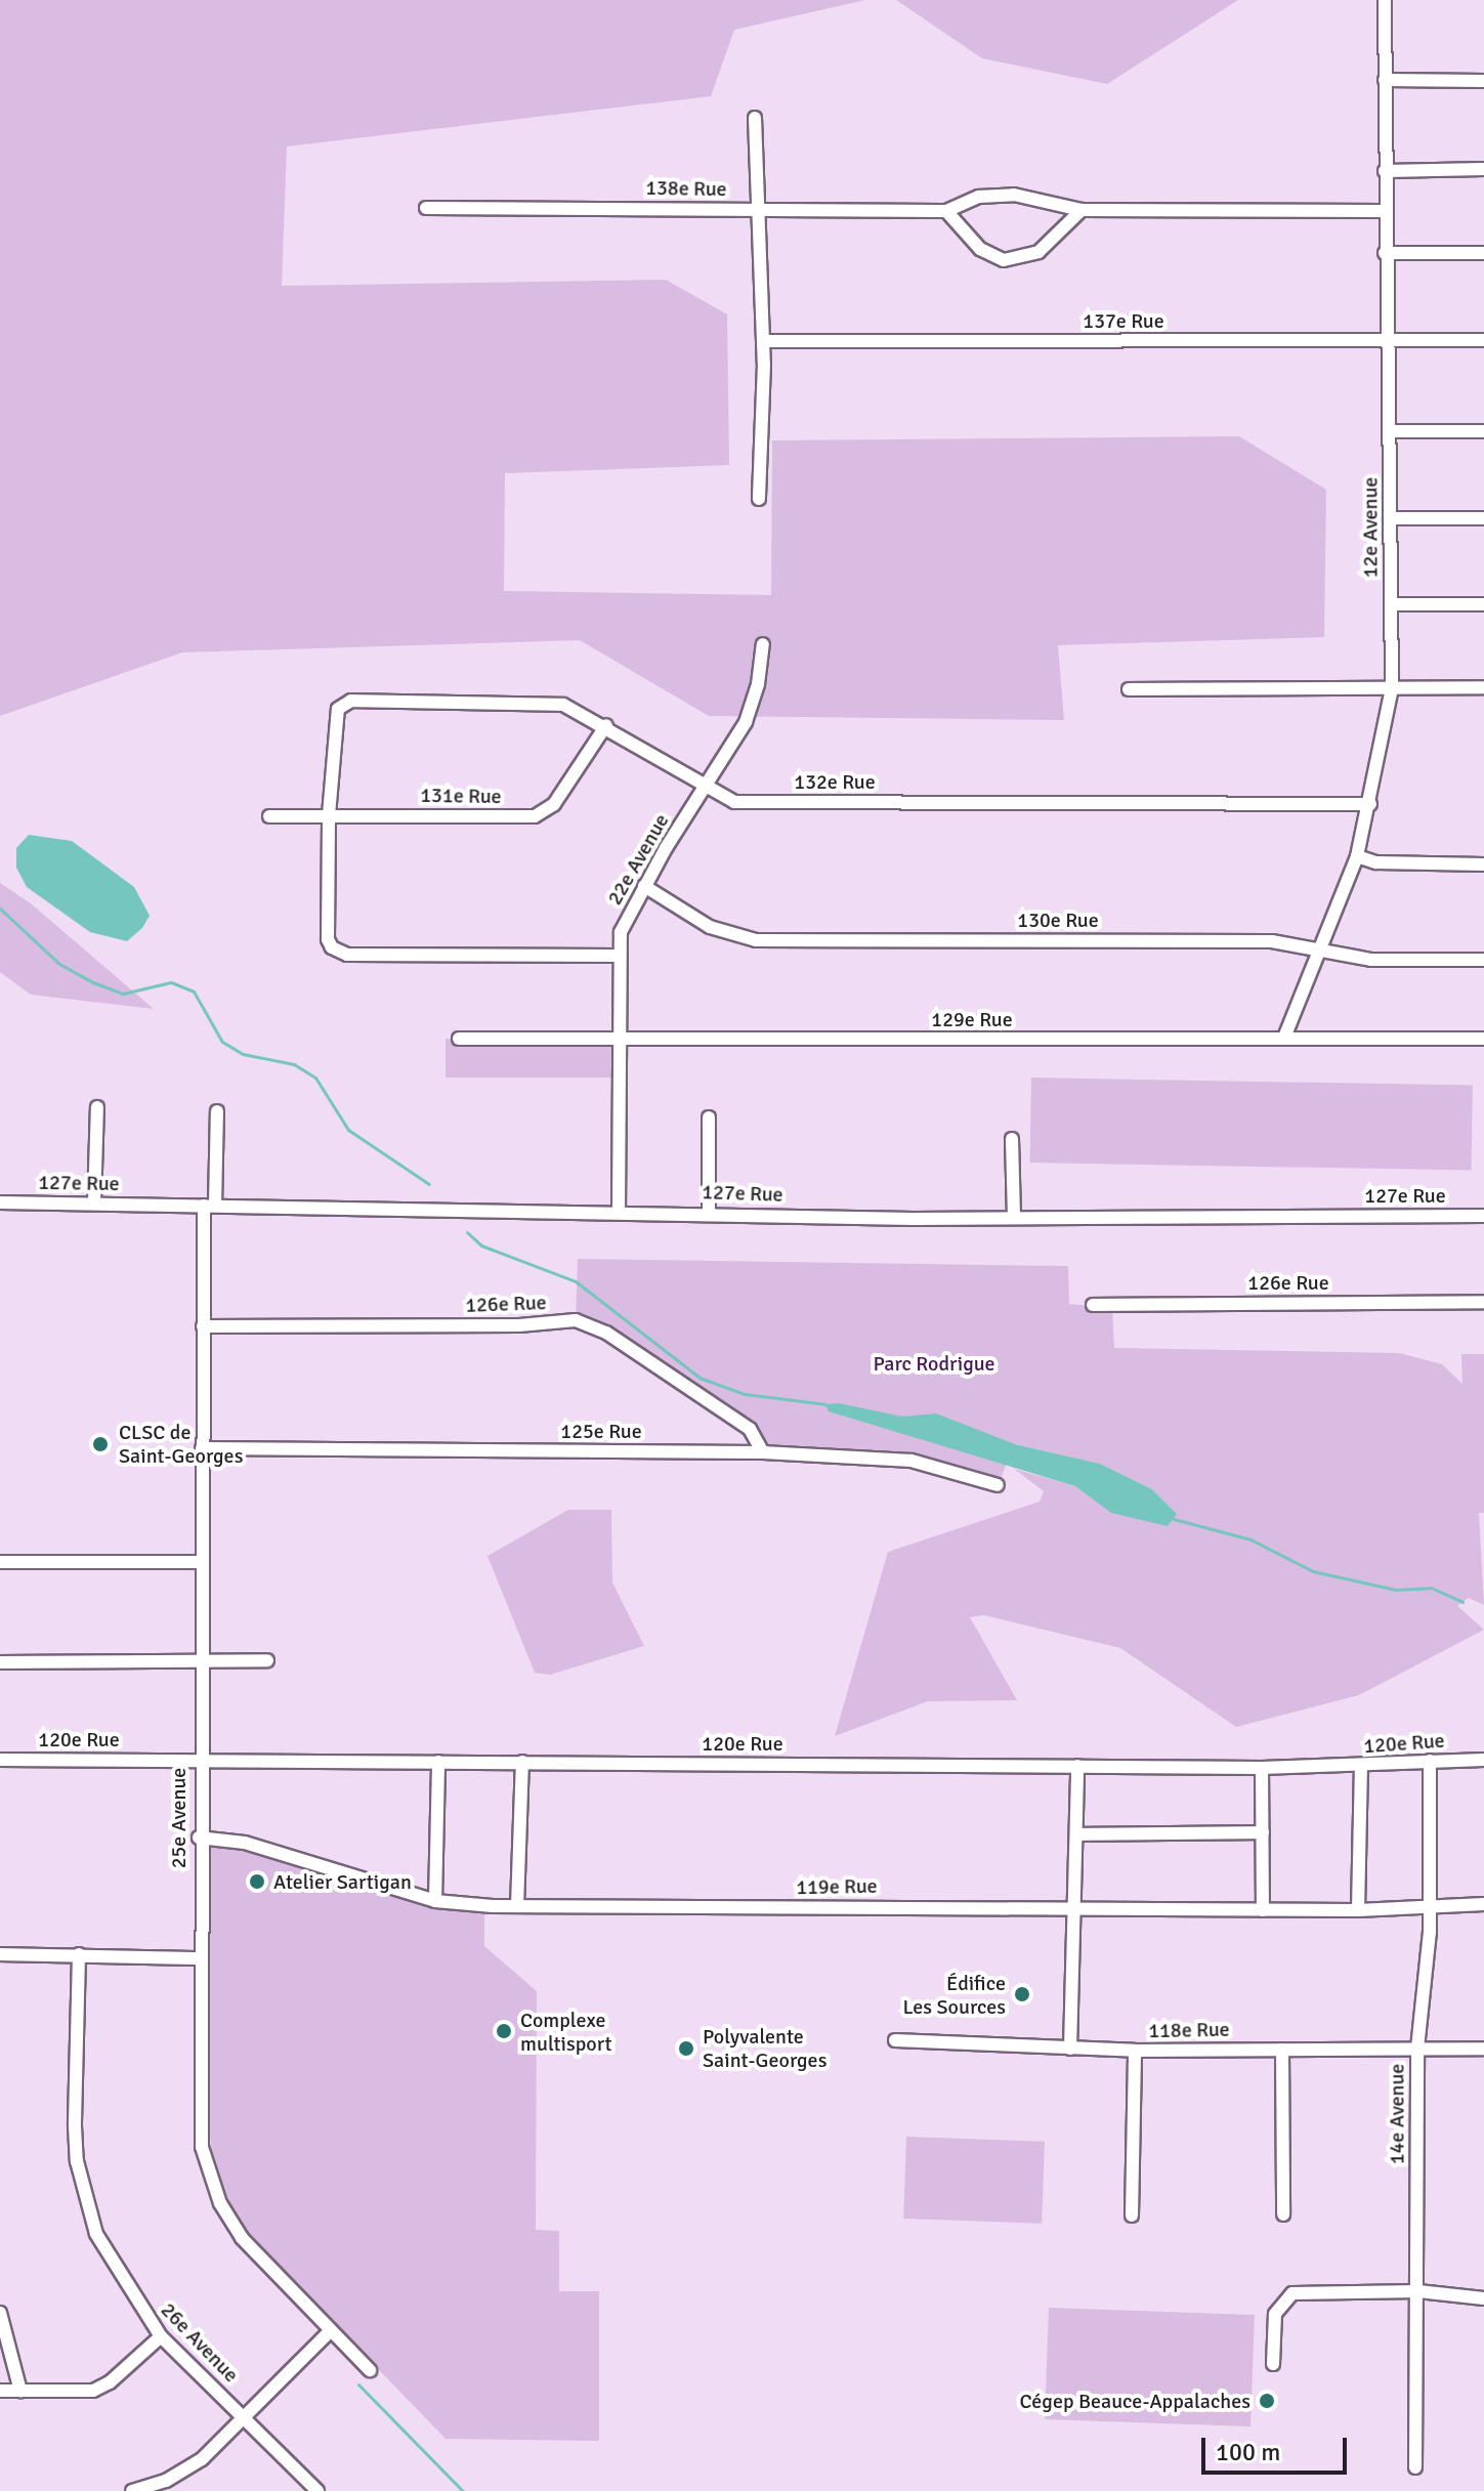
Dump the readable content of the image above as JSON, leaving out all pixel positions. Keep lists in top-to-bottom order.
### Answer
{
  "streets": {
    "street": [
      "138e Rue",
      "137e Rue",
      "12e Avenue",
      "132e Rue",
      "131e Rue",
      "22e Avenue",
      "130e Rue",
      "129e Rue",
      "127e Rue",
      "126e Rue",
      "125e Rue",
      "120e Rue",
      "25e Avenue",
      "119e Rue",
      "118e Rue",
      "14e Avenue",
      "26e Avenue"
    ]
  },
  "crossings": [
    ["138e Rue", "12e Avenue"],
    ["137e Rue", "12e Avenue"],
    ["12e Avenue", "132e Rue"],
    ["12e Avenue", "130e Rue"],
    ["12e Avenue", "129e Rue"],
    ["132e Rue", "131e Rue"],
    ["132e Rue", "22e Avenue"],
    ["22e Avenue", "130e Rue"],
    ["22e Avenue", "129e Rue"],
    ["22e Avenue", "127e Rue"],
    ["127e Rue", "25e Avenue"],
    ["126e Rue", "125e Rue"],
    ["126e Rue", "25e Avenue"],
    ["125e Rue", "25e Avenue"],
    ["120e Rue", "25e Avenue"],
    ["120e Rue", "14e Avenue"],
    ["25e Avenue", "119e Rue"],
    ["119e Rue", "14e Avenue"],
    ["118e Rue", "14e Avenue"]
  ],
  "parks": ["Parc Rodrigue"],
  "places": [
    "CLSC de Saint-Georges",
    "Atelier Sartigan",
    "Édifice Les Sources",
    "Complexe multisport",
    "Polyvalente Saint-Georges",
    "Cégep Beauce-Appalaches"
  ],
  "scale_bar": "100 m"
}
